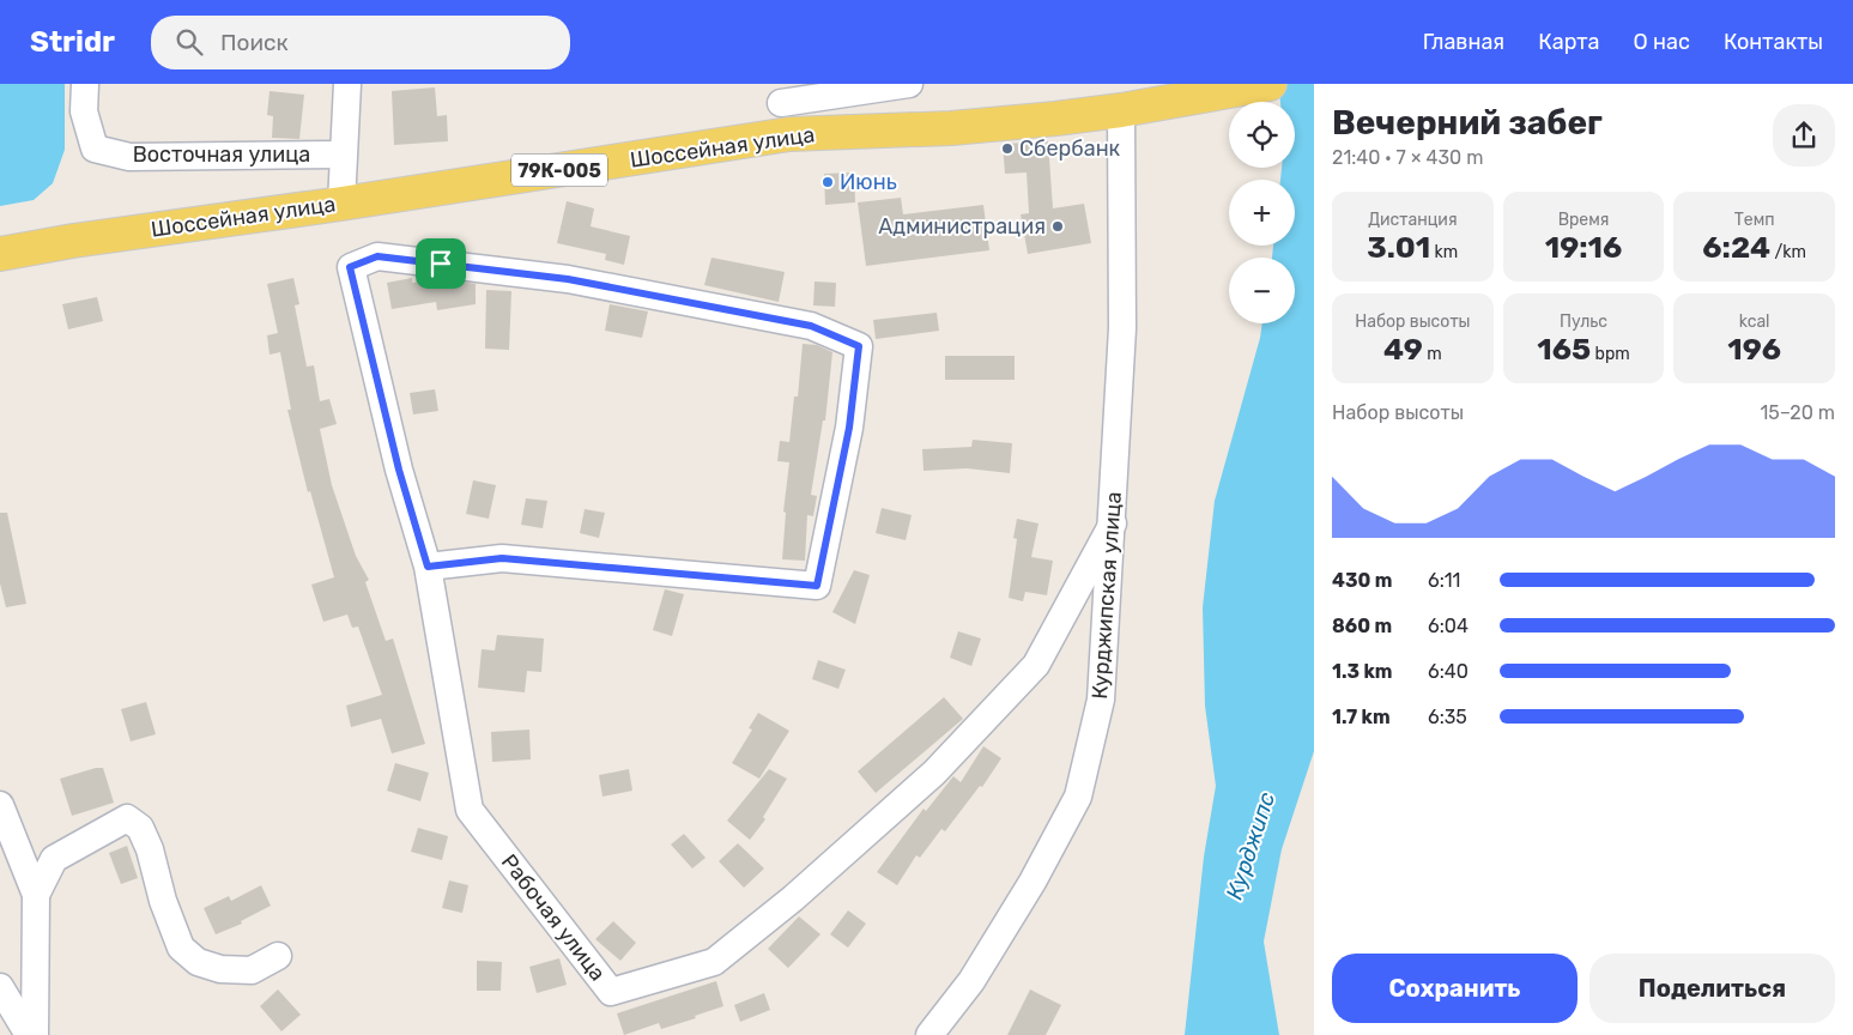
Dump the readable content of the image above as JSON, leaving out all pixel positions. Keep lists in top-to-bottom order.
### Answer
{
  "streets": {
    "main road": ["Шоссейная улица", "79К-005"],
    "street": ["Восточная улица", "Курджипская улица", "Рабочая улица"]
  },
  "crossings": [
    ["Шоссейная улица", "Курджипская улица"],
    ["Курджипская улица", "Рабочая улица"]
  ],
  "water": ["Курджипс"],
  "places": ["Сбербанк", "Июнь", "Администрация"],
  "page": {
    "header": "Stridr",
    "search": "Поиск",
    "nav": [
      "Главная",
      "Карта",
      "О нас",
      "Контакты"
    ],
    "heading": ["Вечерний забег", "21:40 · 7 × 430 m"],
    "map_buttons": ["+", "−"],
    "stats": [
      ["Дистанция", "3.01 km"],
      ["Время", "19:16"],
      ["Темп", "6:24 /km"],
      ["Набор высоты", "49 m"],
      ["Пульс", "165 bpm"],
      ["kcal", "196"]
    ],
    "chart": ["Набор высоты", "15–20 m"],
    "list": [
      {
        "name": "430 m",
        "note": "6:11"
      },
      {
        "name": "860 m",
        "note": "6:04"
      },
      {
        "name": "1.3 km",
        "note": "6:40"
      },
      {
        "name": "1.7 km",
        "note": "6:35"
      }
    ],
    "buttons": ["Сохранить", "Поделиться"]
  }
}
